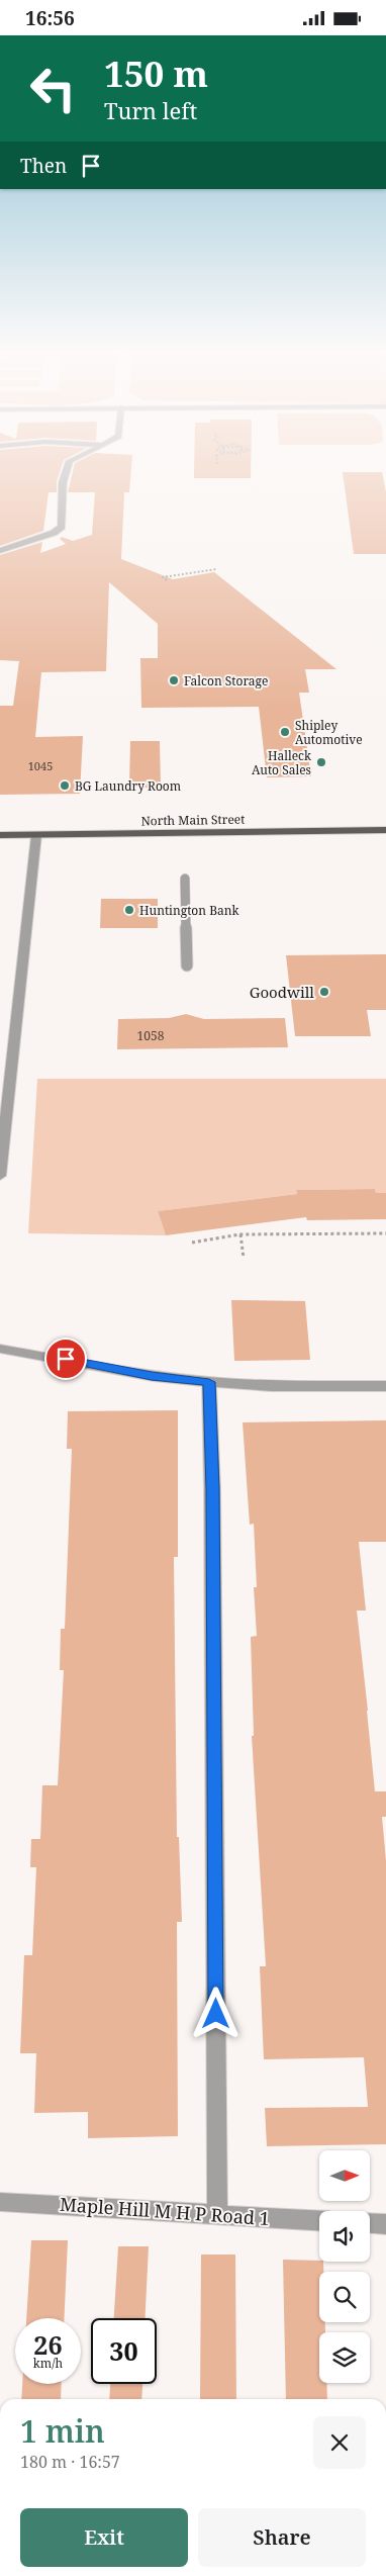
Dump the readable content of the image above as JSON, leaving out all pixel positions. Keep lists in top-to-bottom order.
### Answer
{
  "streets": {
    "main road": ["North Main Street"],
    "street": ["Maple Hill M H P Road 1"]
  },
  "places": [
    "Falcon Storage",
    "Shipley Automotive",
    "Halleck Auto Sales",
    "BG Laundry Room",
    "Huntington Bank",
    "Goodwill"
  ],
  "house_numbers": ["1045", "1058"],
  "north": "right",
  "page": {
    "status": "16:56",
    "turn": ["150 m", "Turn left"],
    "then": "Then",
    "speed": "26 km/h",
    "limit": "30",
    "heading": ["1 min", "180 m · 16:57"],
    "buttons": ["Exit", "Share"]
  }
}
